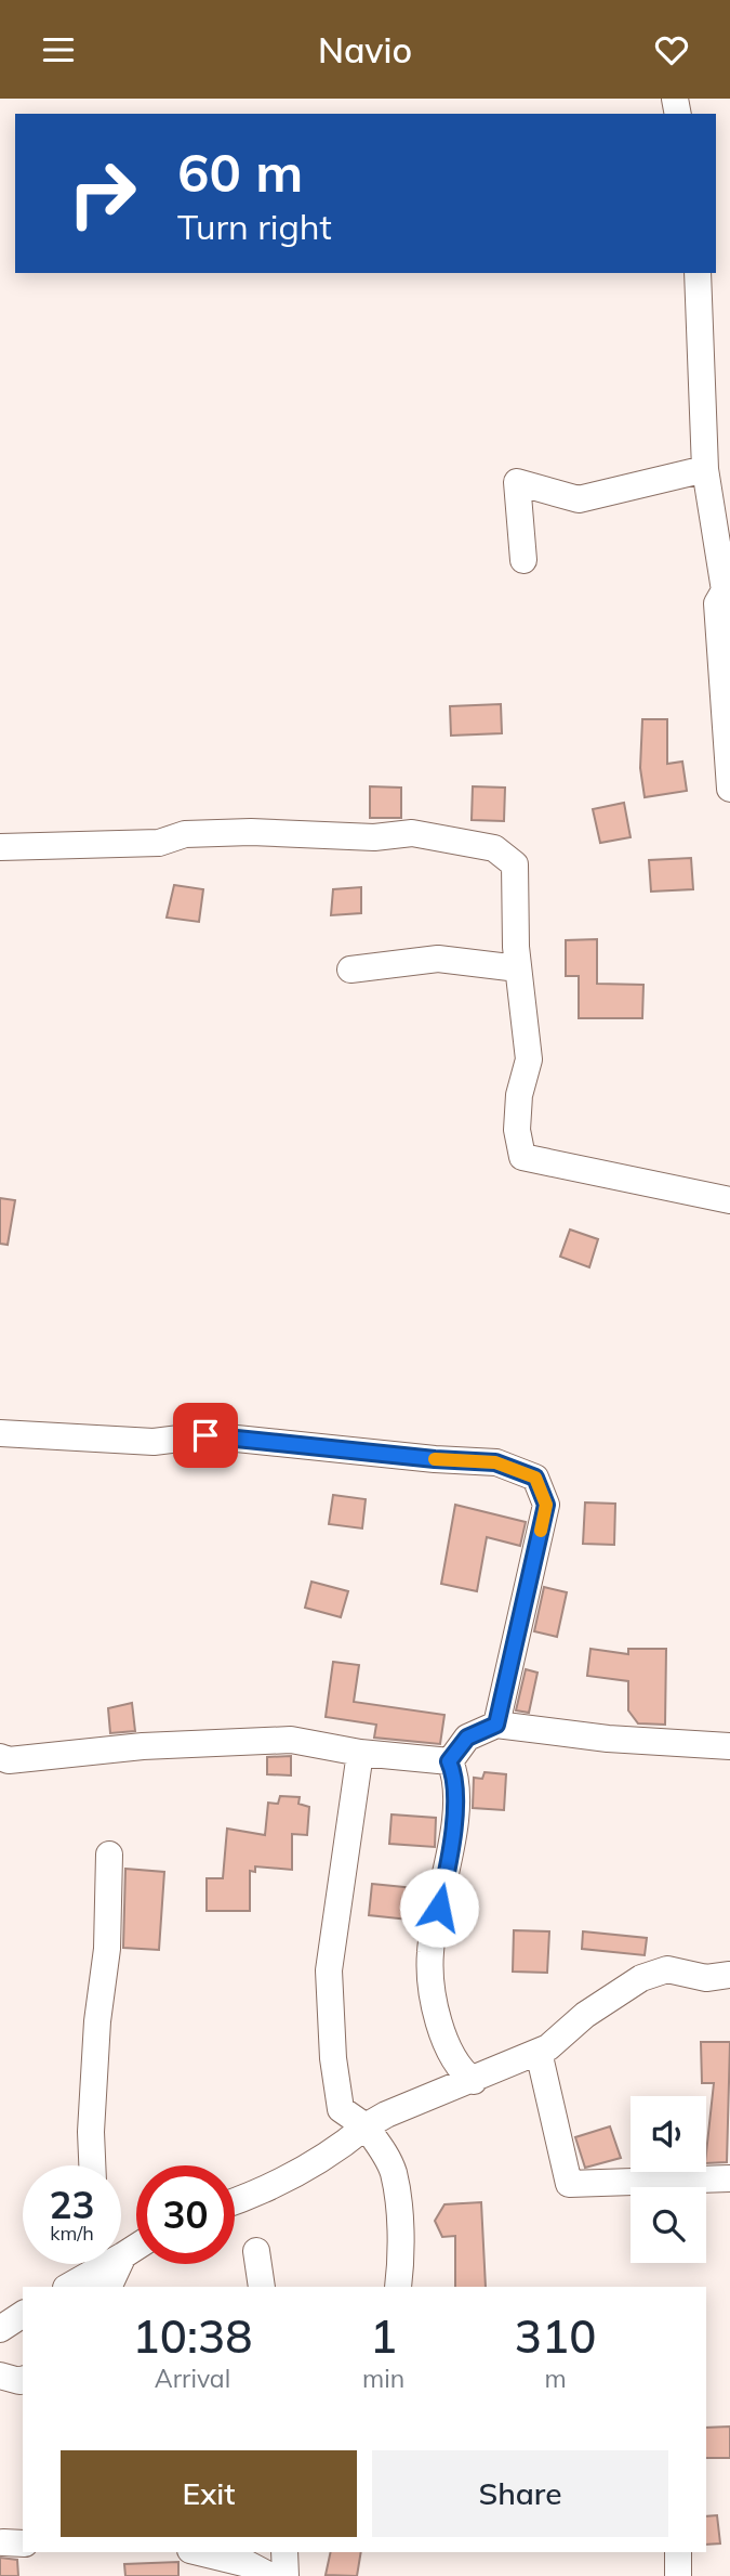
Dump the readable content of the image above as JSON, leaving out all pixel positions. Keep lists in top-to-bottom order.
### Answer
{
  "page": {
    "header": "Navio",
    "turn": ["60 m", "Turn right"],
    "speed": "23 km/h",
    "limit": "30",
    "eta": [
      "10:38",
      "Arrival",
      "1",
      "min",
      "310",
      "m"
    ],
    "buttons": ["Exit", "Share"]
  }
}
